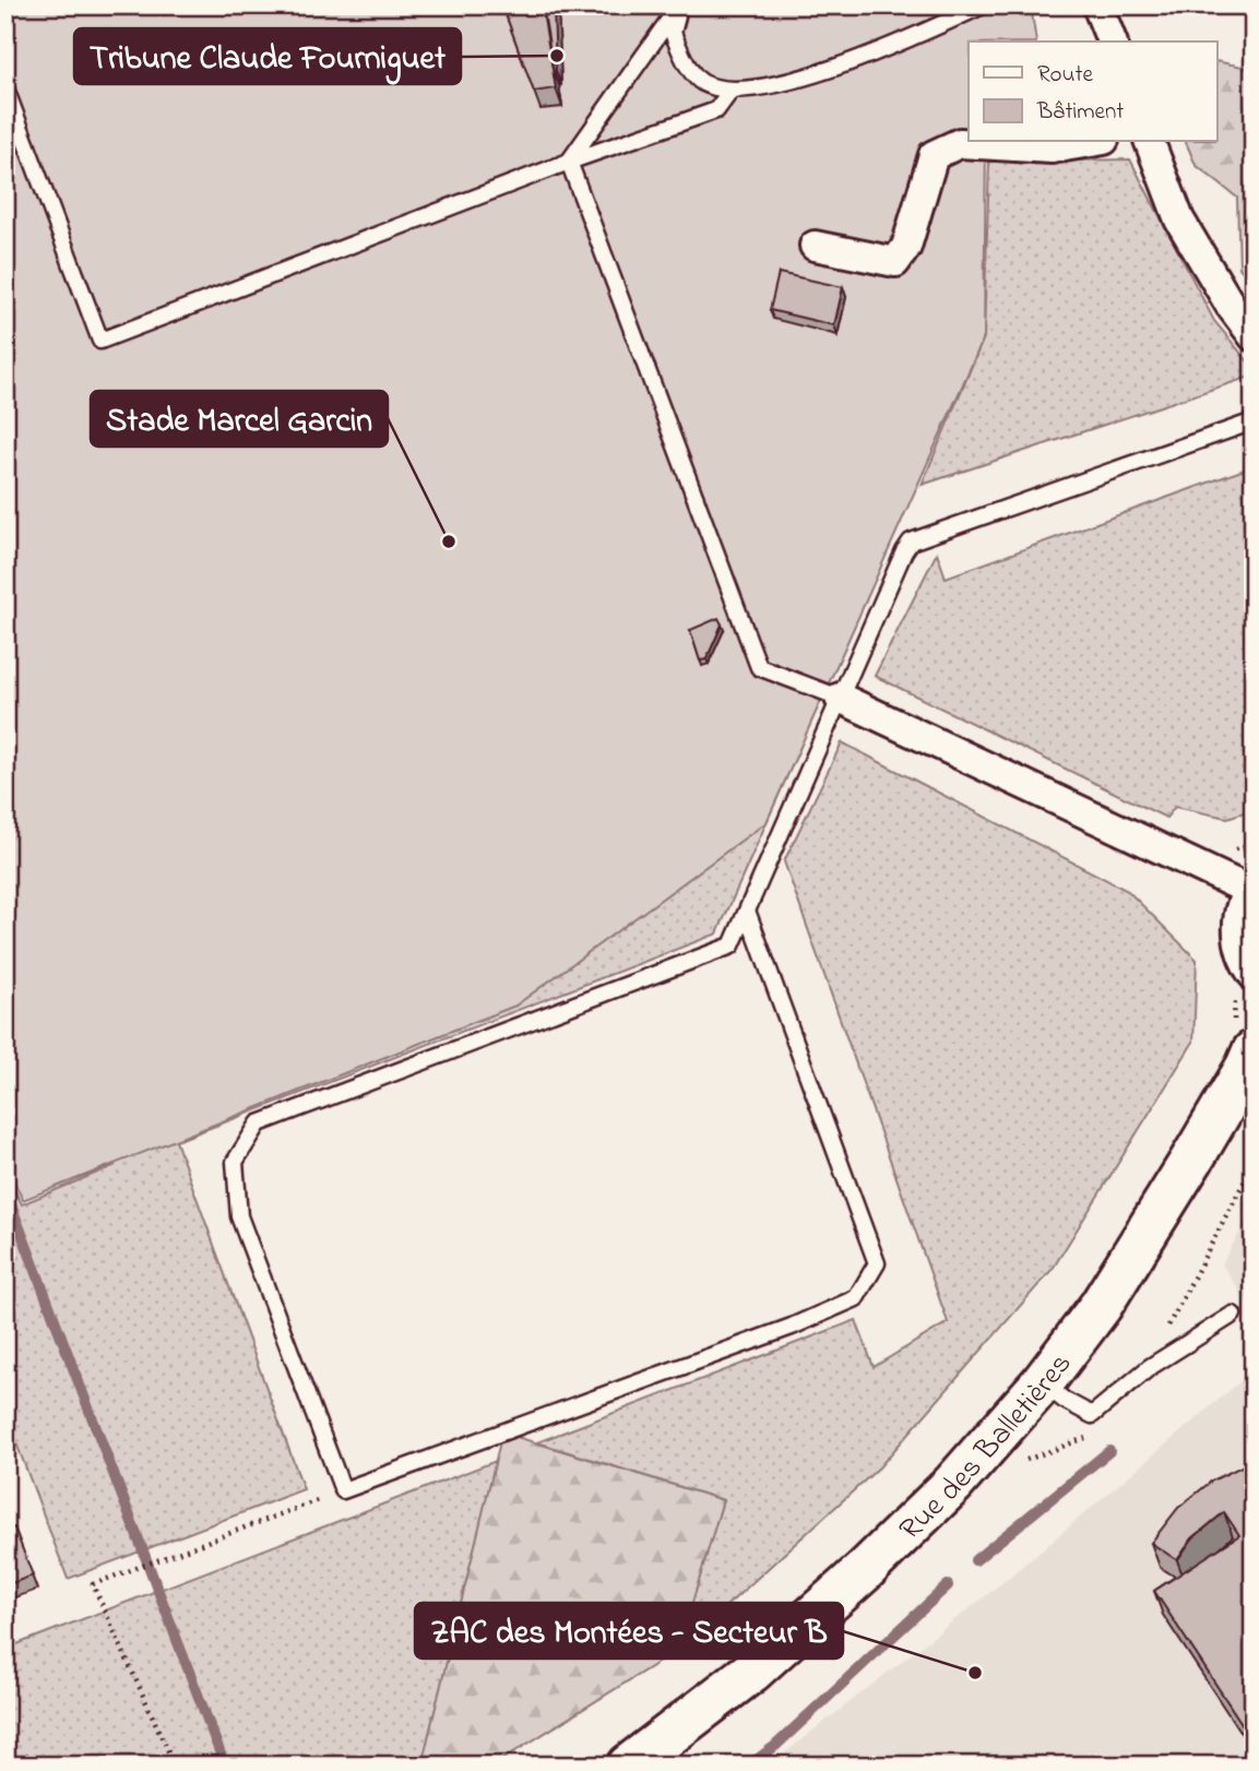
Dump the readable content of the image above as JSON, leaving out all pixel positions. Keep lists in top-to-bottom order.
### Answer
{
  "streets": {
    "main road": ["Rue des Balletières"]
  },
  "places": ["Tribune Claude Fourniguet", "Stade Marcel Garcin", "ZAC des Montées - Secteur B"],
  "legend": ["Route", "Bâtiment"]
}
